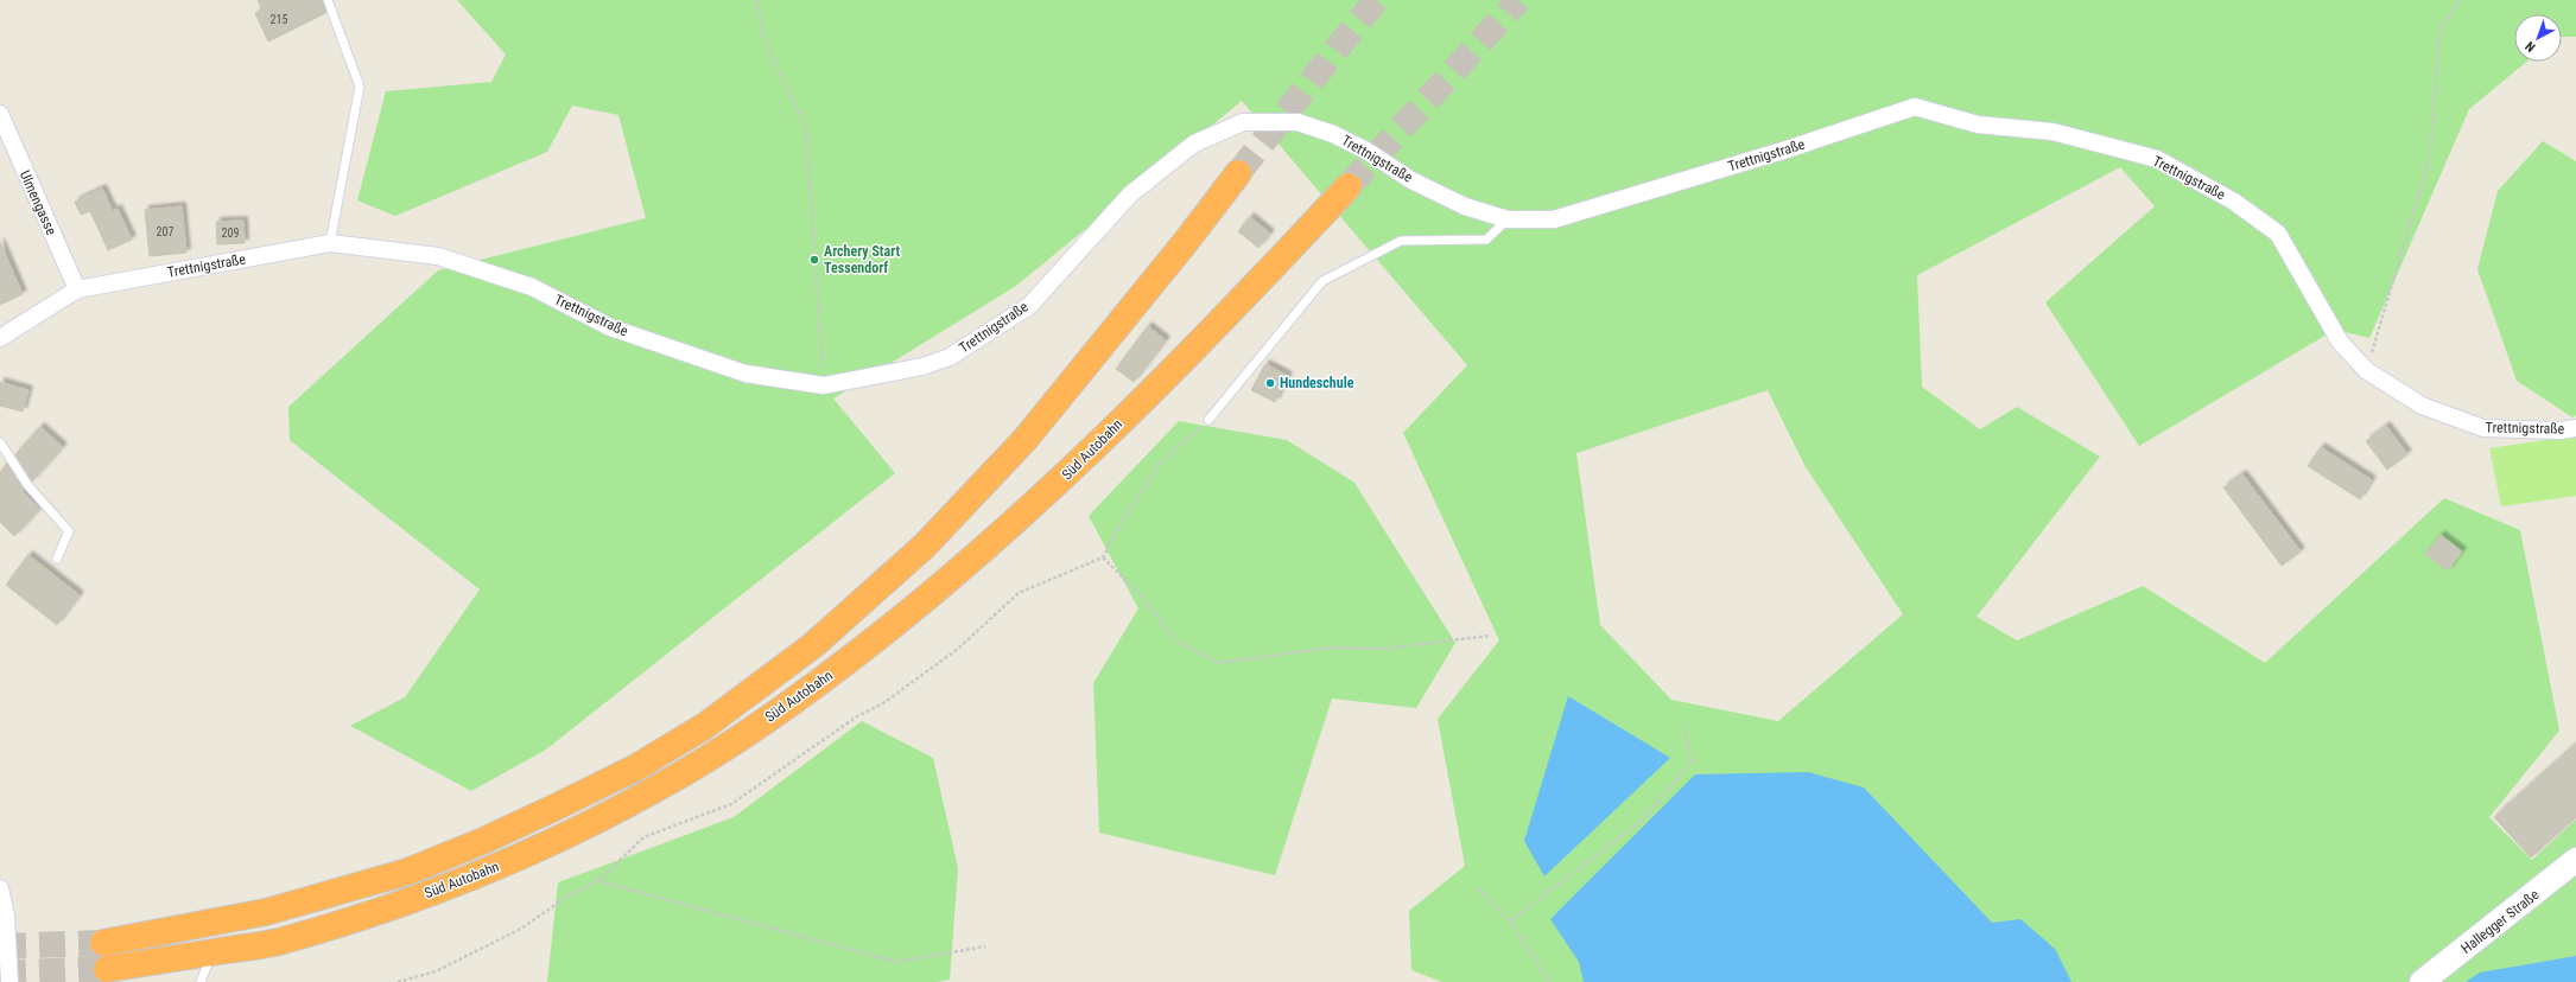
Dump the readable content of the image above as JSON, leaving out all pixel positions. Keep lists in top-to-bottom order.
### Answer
{
  "streets": {
    "highway": ["Süd Autobahn"],
    "main road": ["Hallegger Straße"],
    "street": ["Trettnigstraße", "Ulmengasse"]
  },
  "crossings": [
    ["Trettnigstraße", "Ulmengasse"]
  ],
  "places": ["Archery Start Tessendorf", "Hundeschule"],
  "house_numbers": ["215", "207", "209"],
  "north": "bottom left"
}
